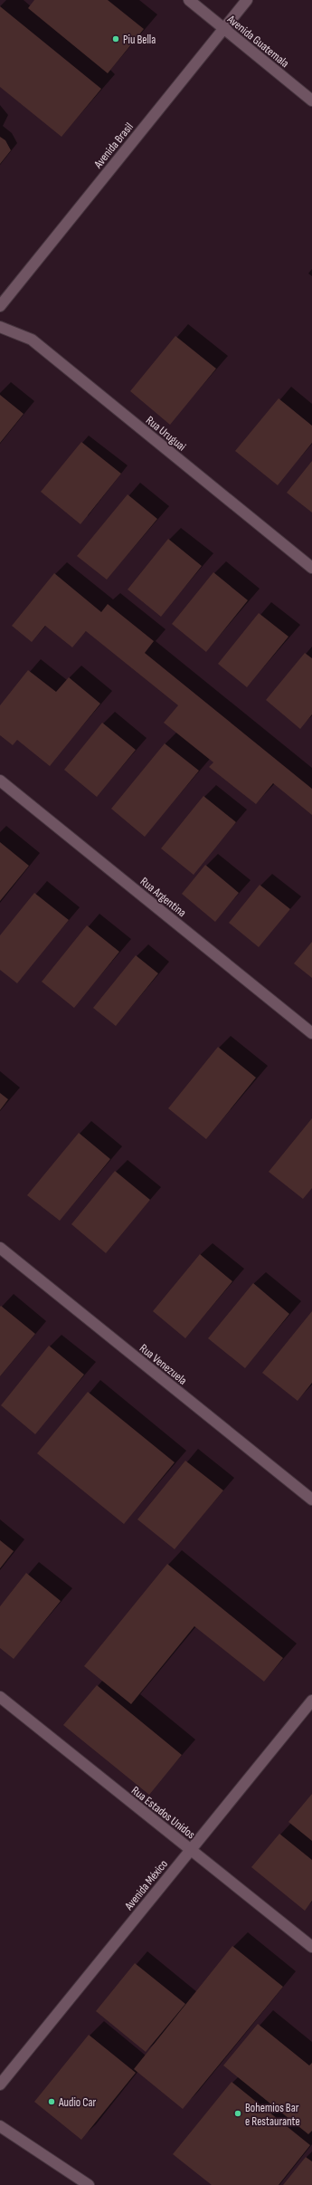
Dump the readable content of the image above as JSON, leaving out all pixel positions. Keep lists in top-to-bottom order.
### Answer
{
  "streets": {
    "street": [
      "Avenida Guatemala",
      "Avenida Brasil",
      "Rua Uruguai",
      "Rua Argentina",
      "Rua Venezuela",
      "Rua Estados Unidos",
      "Avenida México"
    ]
  },
  "crossings": [
    ["Avenida Guatemala", "Avenida Brasil"],
    ["Rua Estados Unidos", "Avenida México"]
  ],
  "places": ["Piu Bella", "Audio Car", "Bohemios Bar e Restaurante"]
}
